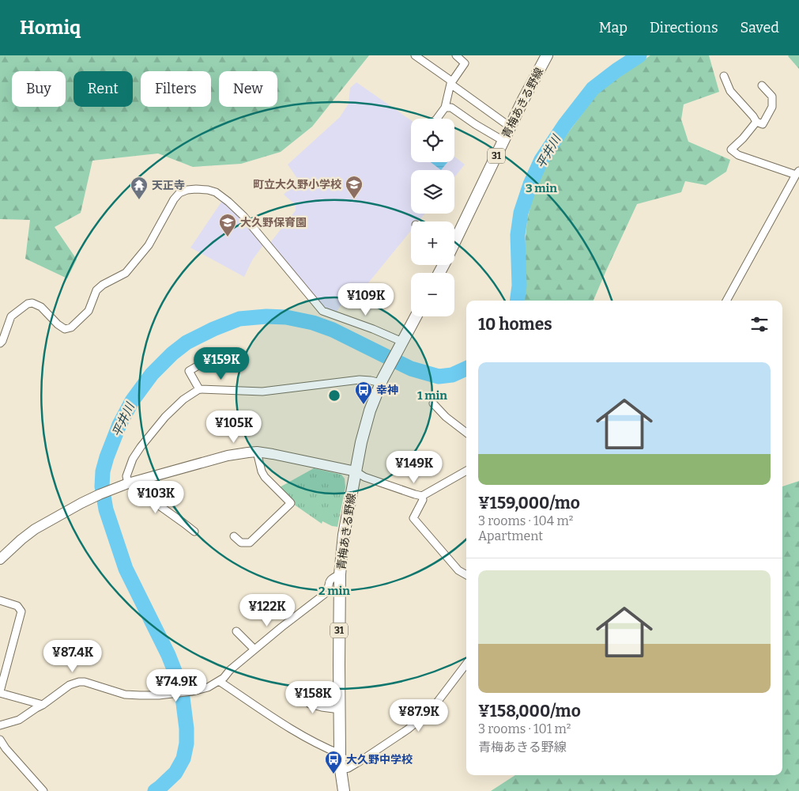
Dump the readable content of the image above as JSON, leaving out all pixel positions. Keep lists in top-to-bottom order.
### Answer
{
  "streets": {
    "main road": ["青梅あきる野線", "31"]
  },
  "water": ["平井川"],
  "places": {
    "school or university": ["町立大久野小学校", "大久野保育園"],
    "temple": ["天正寺"],
    "bus stop": ["幸神", "大久野中学校"]
  },
  "page": {
    "header": "Homiq",
    "nav": ["Map", "Directions", "Saved"],
    "chip": [
      "Buy",
      "Rent",
      "Filters",
      "New"
    ],
    "map_buttons": ["+", "−"],
    "price": [
      "¥109K",
      "¥159K",
      "¥105K",
      "¥149K",
      "¥103K",
      "¥122K",
      "¥87.4K",
      "¥74.9K",
      "¥158K",
      "¥87.9K"
    ],
    "heading": "10 homes",
    "list": [
      {
        "name": "¥159,000/mo",
        "note": "3 rooms · 104 m² · Apartment"
      },
      {
        "name": "¥158,000/mo",
        "note": "3 rooms · 101 m² · 青梅あきる野線"
      }
    ]
  },
  "rings": ["3 min", "1 min", "2 min"]
}
